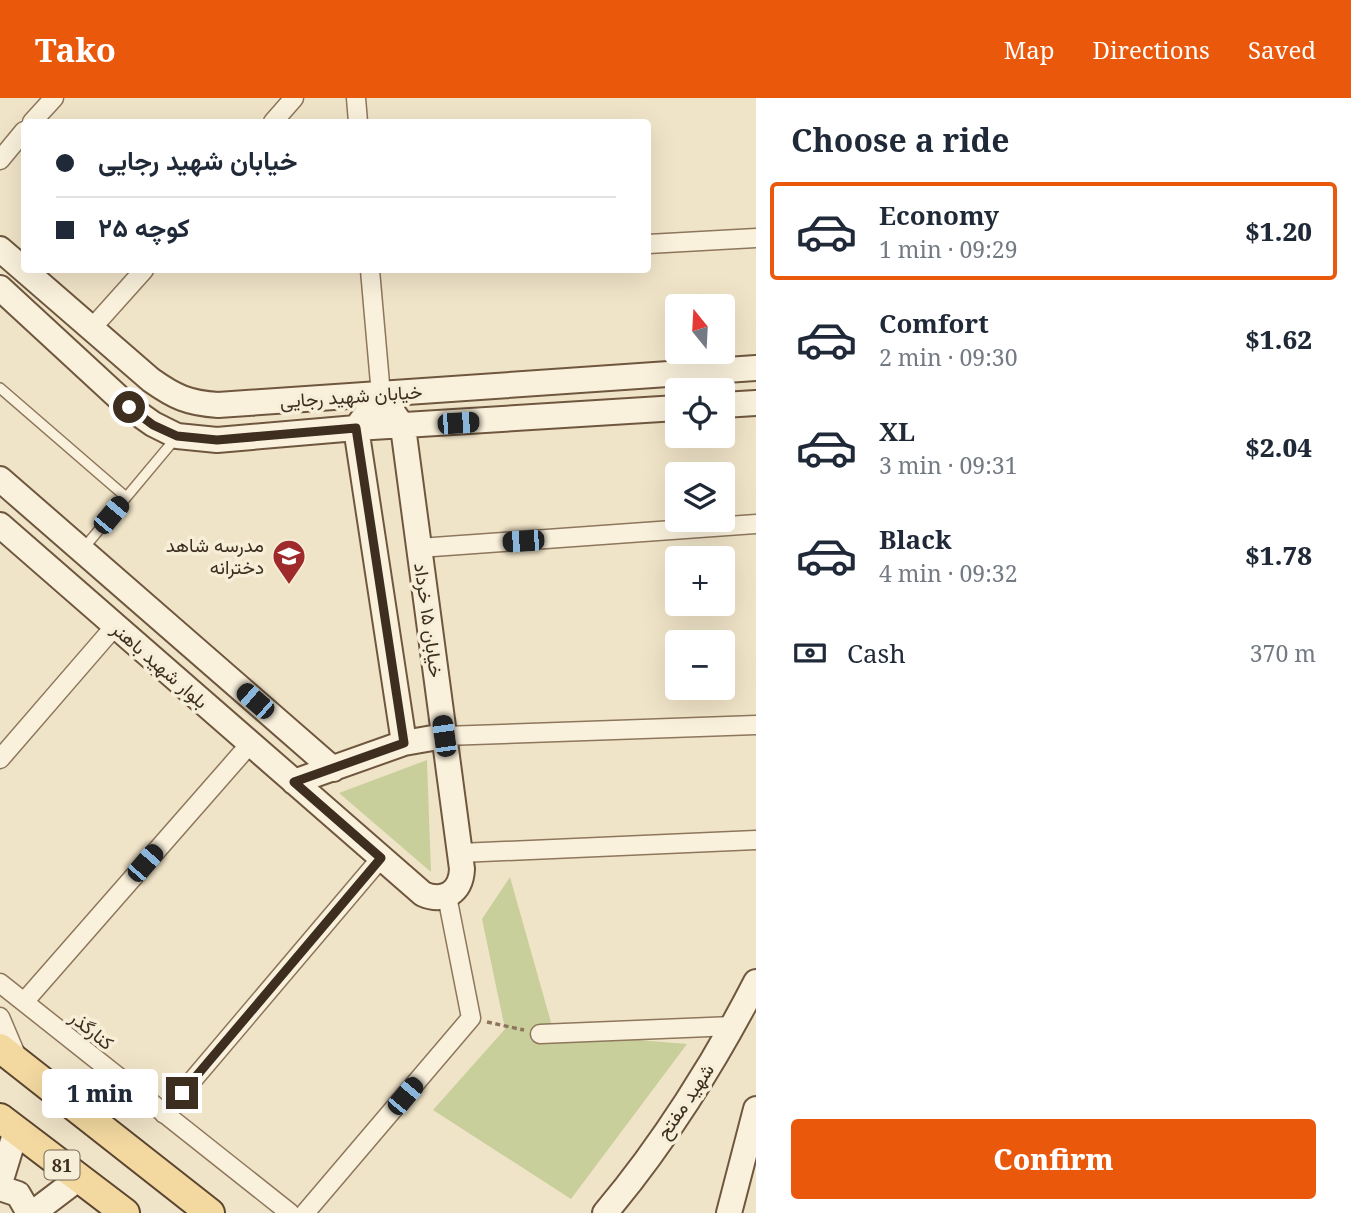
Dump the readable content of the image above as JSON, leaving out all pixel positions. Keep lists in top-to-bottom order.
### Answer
{
  "streets": {
    "main road": ["81"],
    "street": [
      "خیابان شهید رجایی",
      "خیابان ۱۵ خرداد",
      "بلوار شهید باهنر",
      "کنارگذر",
      "شهید مفتح"
    ]
  },
  "crossings": [
    ["خیابان شهید رجایی", "خیابان ۱۵ خرداد"]
  ],
  "places": {
    "school or university": ["مدرسه شاهد دخترانه"]
  },
  "north": "top",
  "page": {
    "header": "Tako",
    "nav": ["Map", "Directions", "Saved"],
    "heading": "Choose a ride",
    "banner": ["خیابان شهید رجایی", "کوچه ۲۵"],
    "list": [
      {
        "name": "Economy",
        "note": "1 min · 09:29",
        "value": "$1.20"
      },
      {
        "name": "Comfort",
        "note": "2 min · 09:30",
        "value": "$1.62"
      },
      {
        "name": "XL",
        "note": "3 min · 09:31",
        "value": "$2.04"
      },
      {
        "name": "Black",
        "note": "4 min · 09:32",
        "value": "$1.78"
      }
    ],
    "map_buttons": ["+", "−"],
    "pay": ["Cash", "370 m"],
    "bubble": "1 min",
    "buttons": "Confirm"
  }
}
